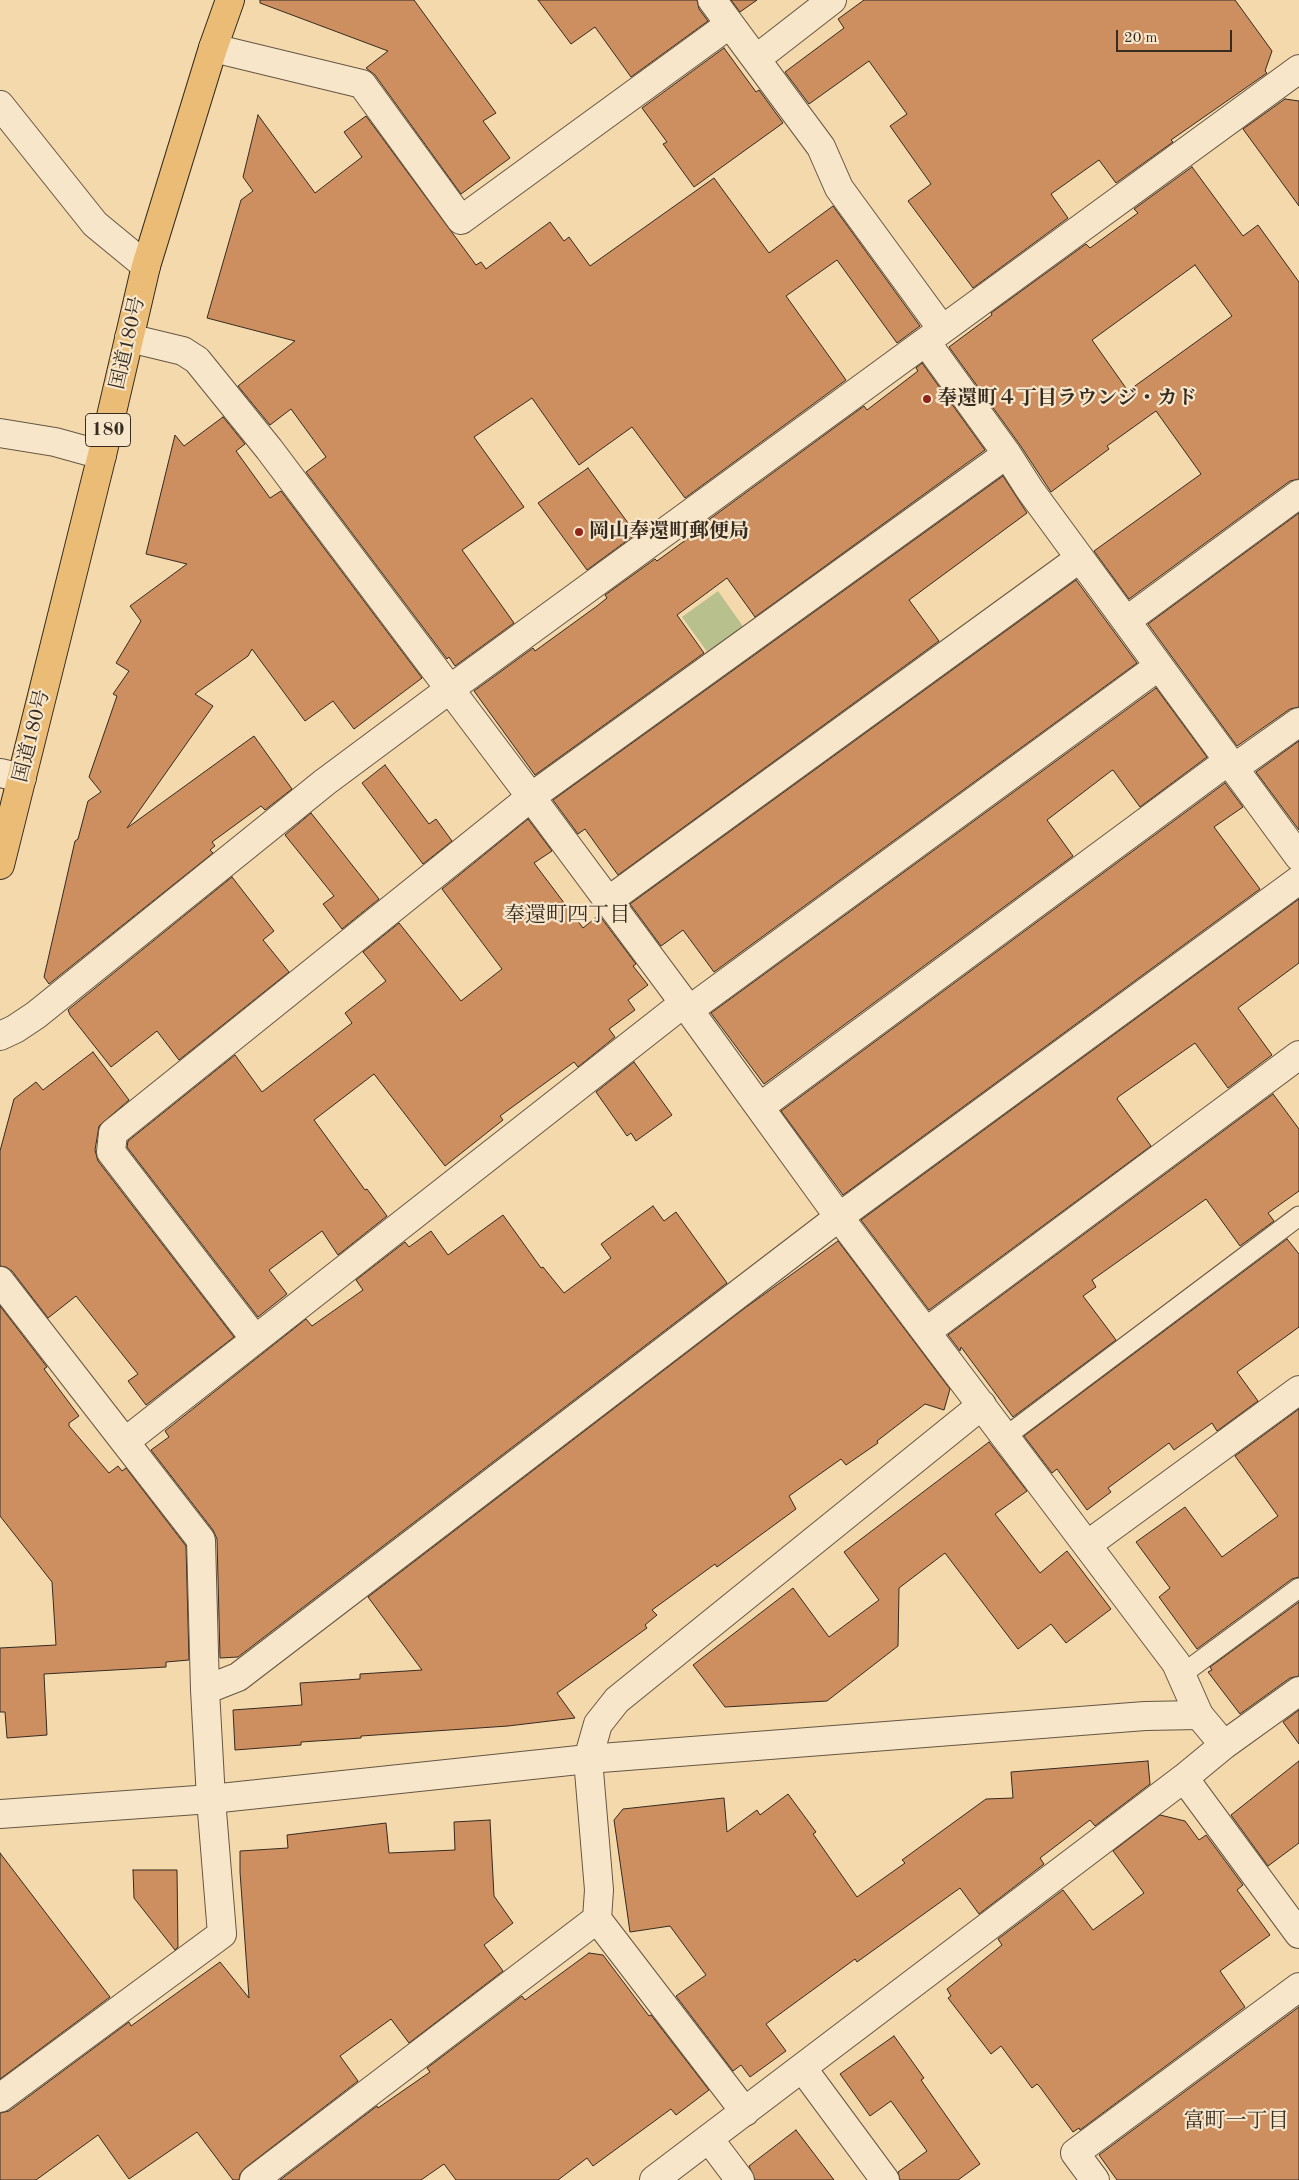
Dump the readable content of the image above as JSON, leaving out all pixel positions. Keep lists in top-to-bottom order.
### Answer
{
  "streets": {
    "highway": ["国道180号", "180"]
  },
  "districts": ["奉還町四丁目", "富町一丁目"],
  "places": ["奉還町４丁目ラウンジ・カド", "岡山奉還町郵便局"],
  "scale_bar": "20 m"
}
